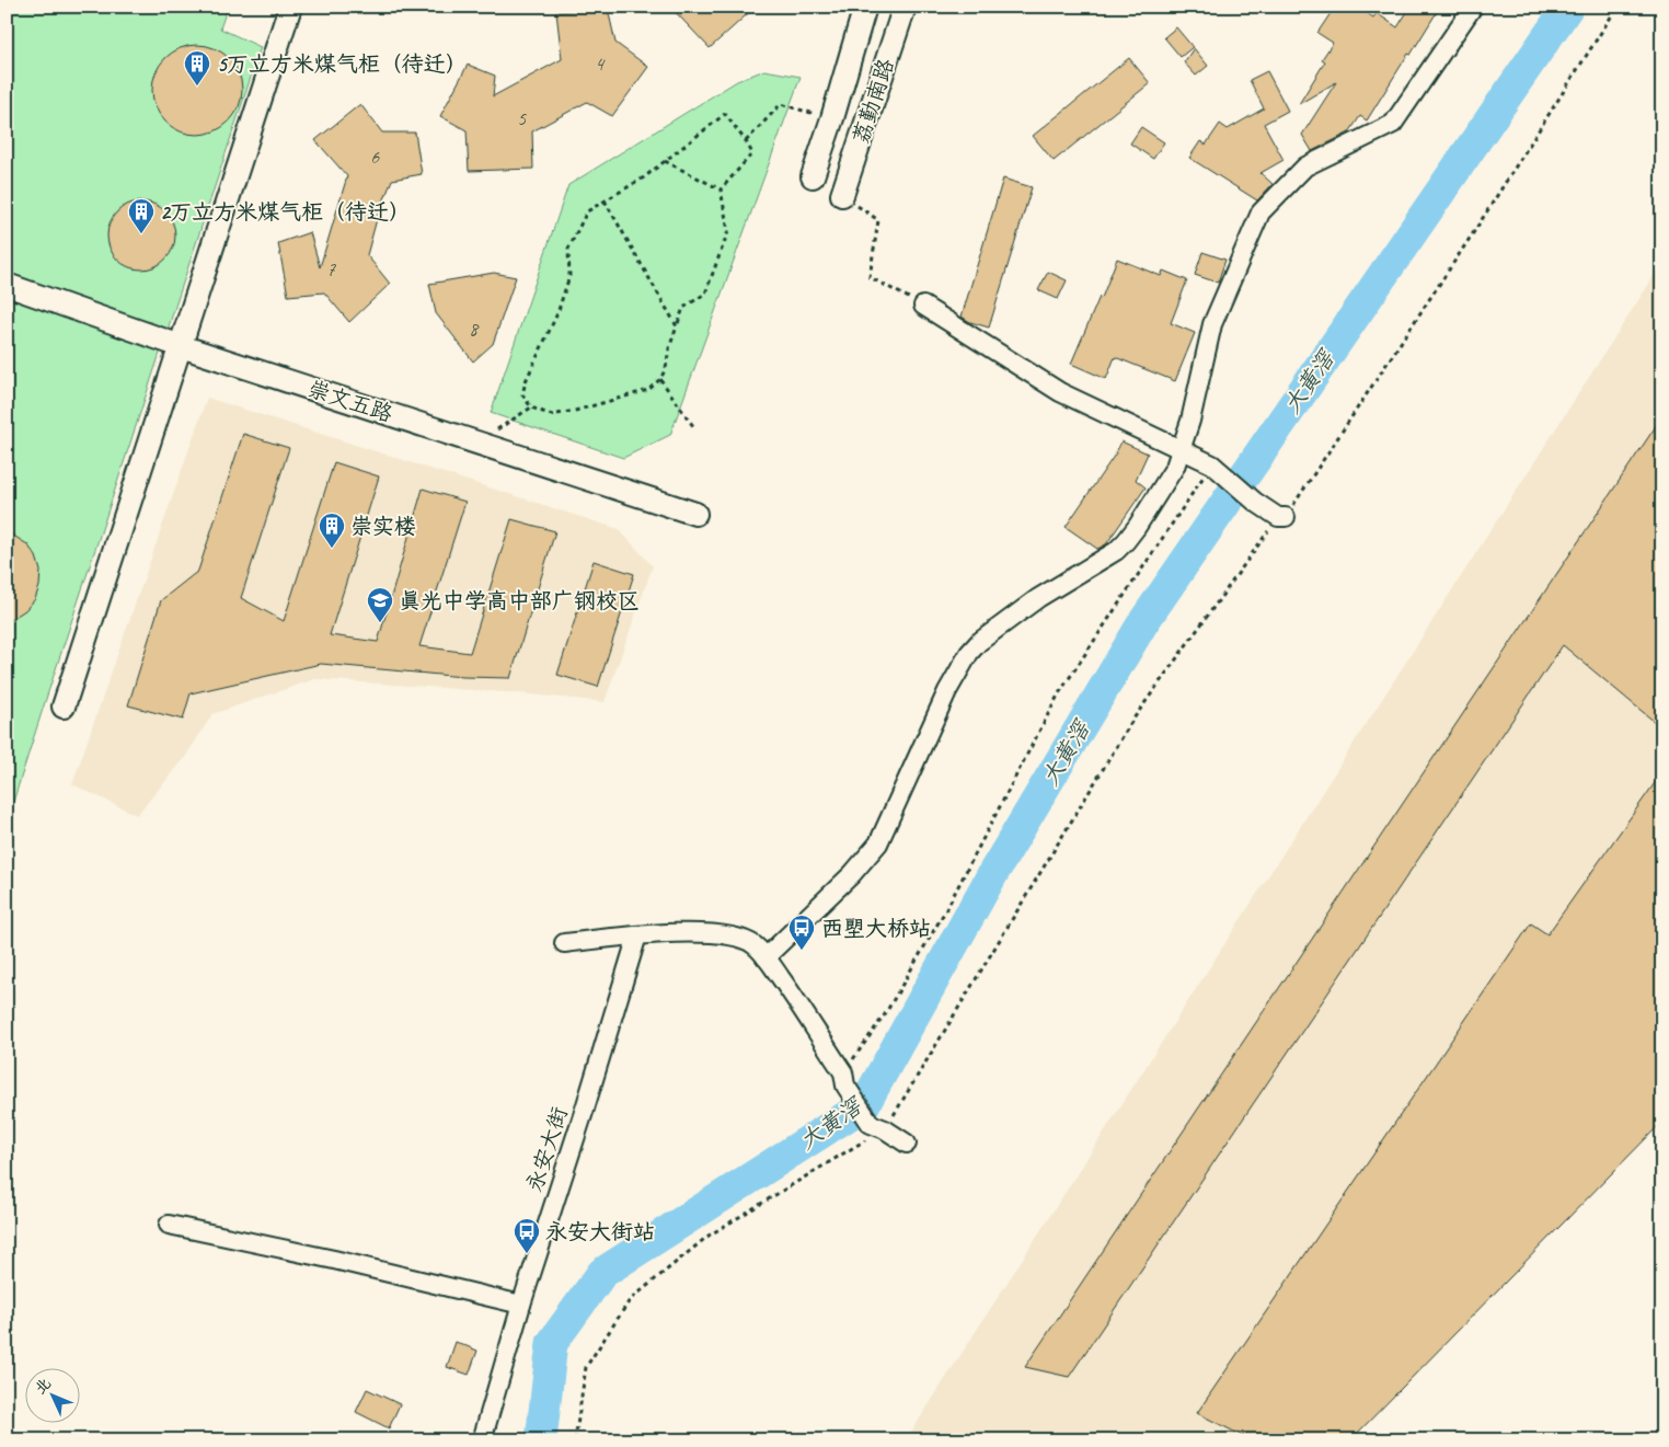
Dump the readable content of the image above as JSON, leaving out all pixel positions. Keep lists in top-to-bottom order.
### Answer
{
  "streets": {
    "street": ["荔勤南路", "崇文五路", "永安大街"]
  },
  "water": ["大黄滘"],
  "places": {
    "building": ["5万立方米煤气柜（待迁）", "2万立方米煤气柜（待迁）", "崇实楼"],
    "school or university": ["真光中学高中部广钢校区"],
    "bus stop": ["西塱大桥站", "永安大街站"]
  },
  "house_numbers": [
    "4",
    "5",
    "6",
    "7",
    "8"
  ],
  "north": "top left"
}
